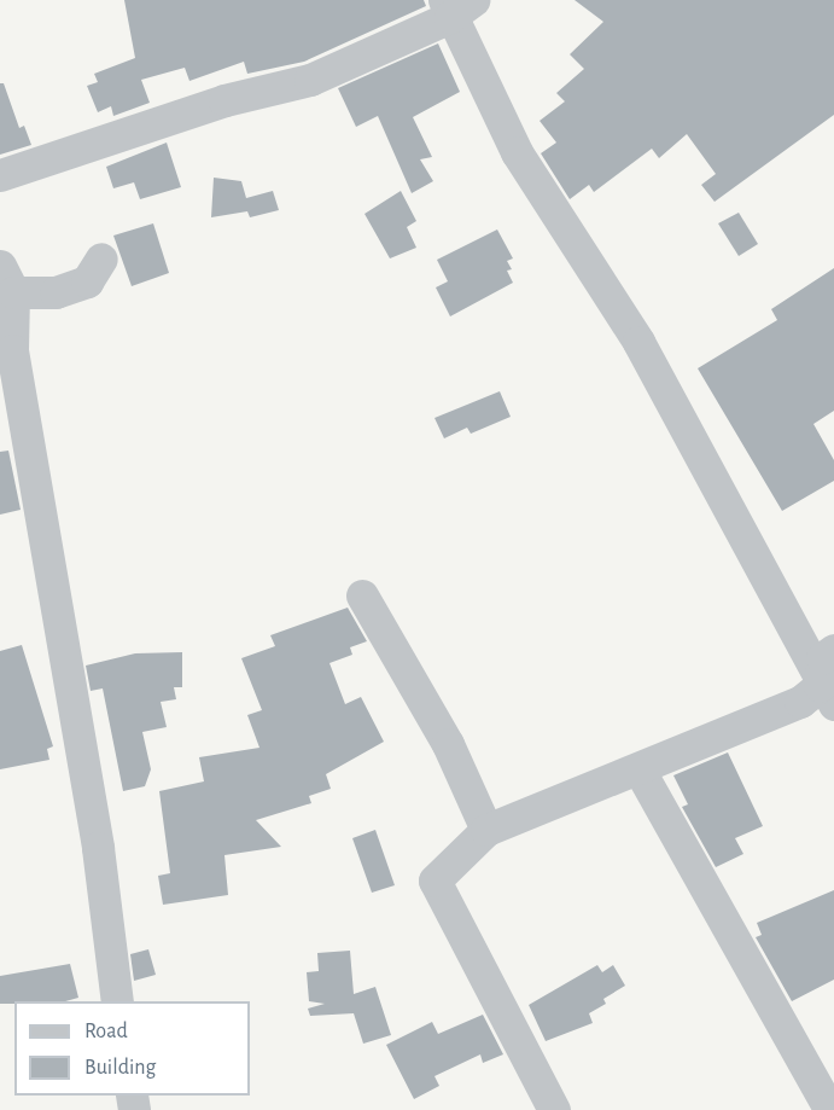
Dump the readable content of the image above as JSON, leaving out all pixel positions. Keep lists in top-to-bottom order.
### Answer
{
  "legend": ["Road", "Building"]
}
